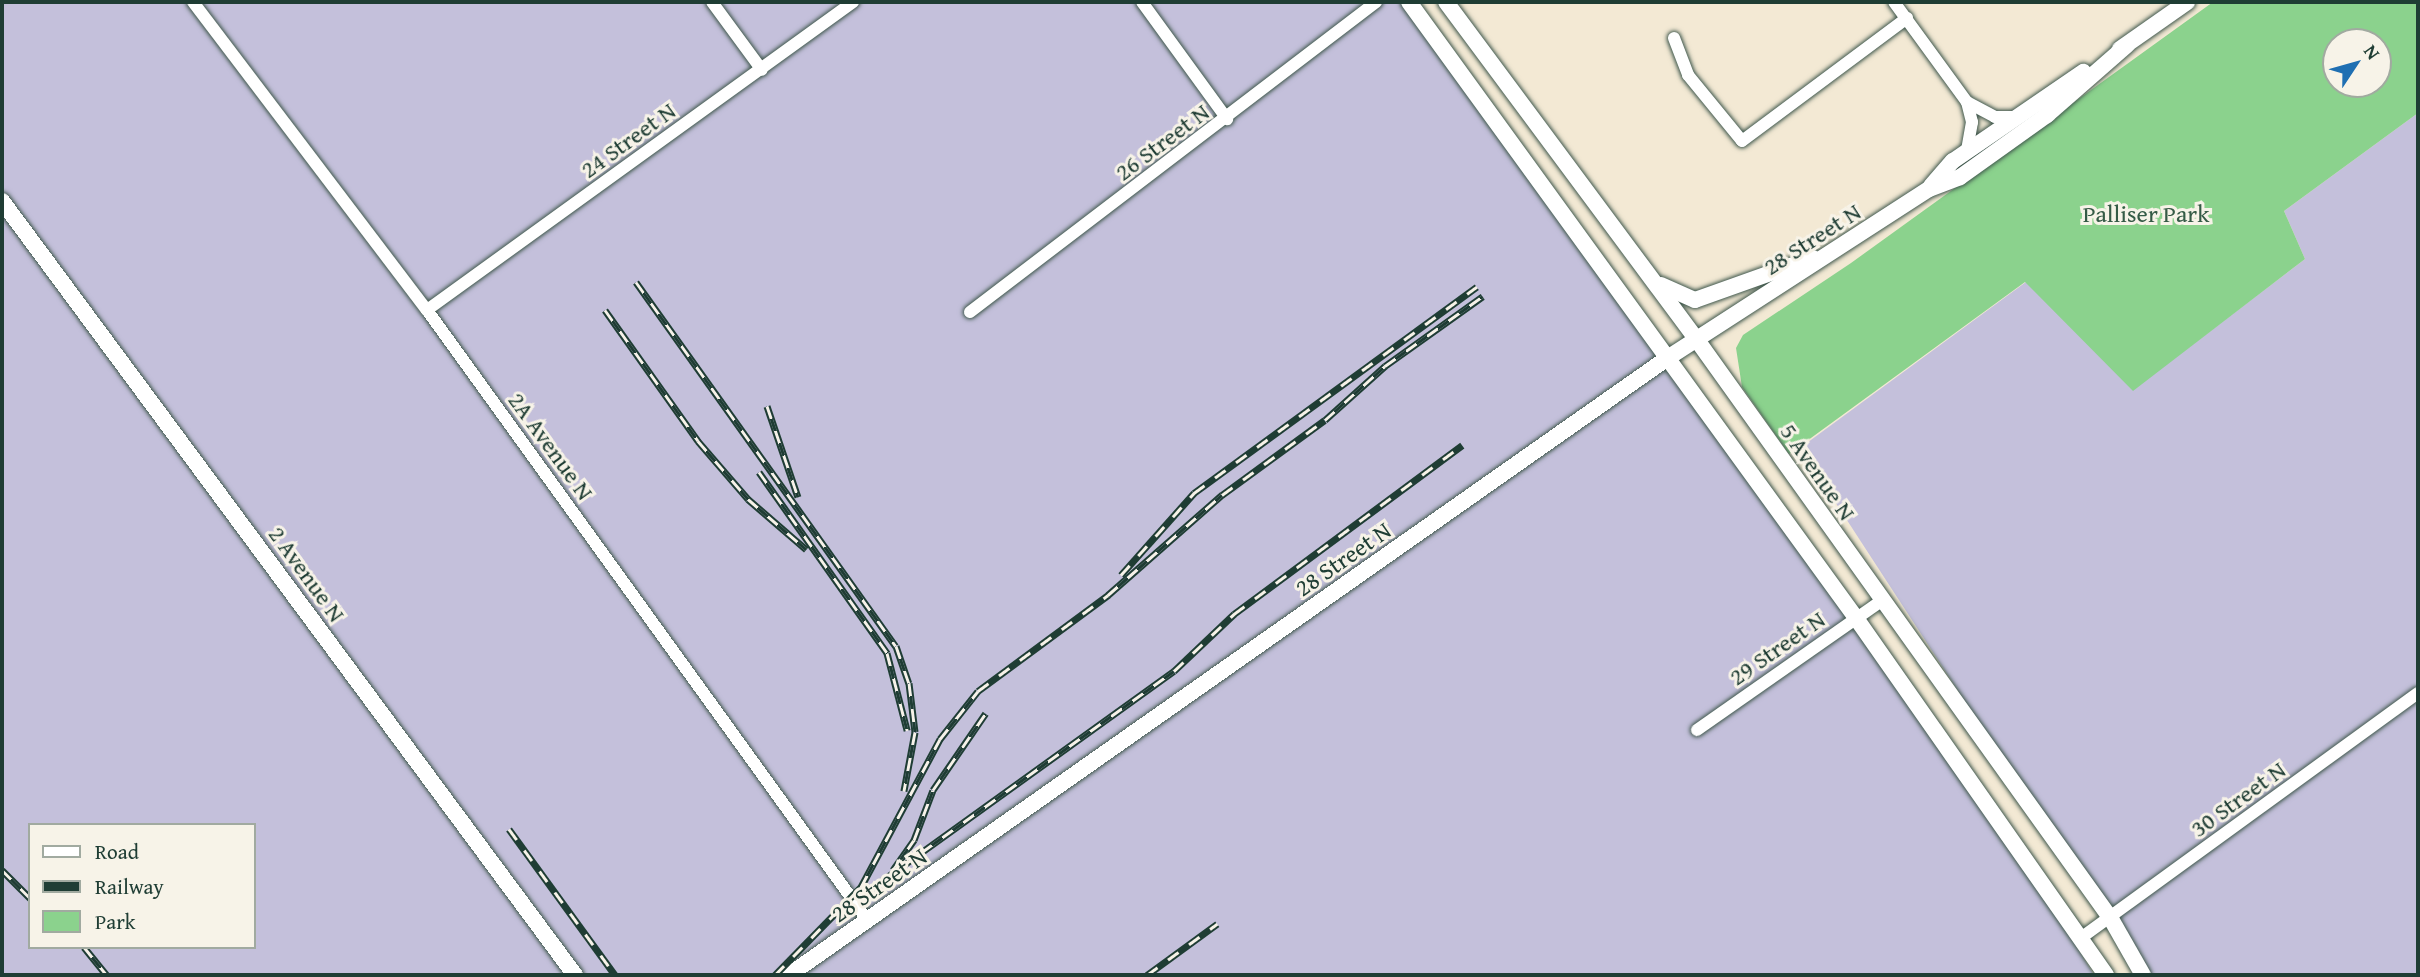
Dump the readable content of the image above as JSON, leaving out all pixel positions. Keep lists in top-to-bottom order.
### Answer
{
  "streets": {
    "main road": ["28 Street N", "5 Avenue N", "2 Avenue N"],
    "street": [
      "24 Street N",
      "26 Street N",
      "2A Avenue N",
      "29 Street N",
      "30 Street N"
    ]
  },
  "crossings": [
    ["24 Street N", "2A Avenue N"],
    ["28 Street N", "2A Avenue N"],
    ["28 Street N", "5 Avenue N"],
    ["5 Avenue N", "29 Street N"],
    ["5 Avenue N", "30 Street N"]
  ],
  "parks": ["Palliser Park"],
  "legend": ["Road", "Railway", "Park"],
  "north": "top right"
}
